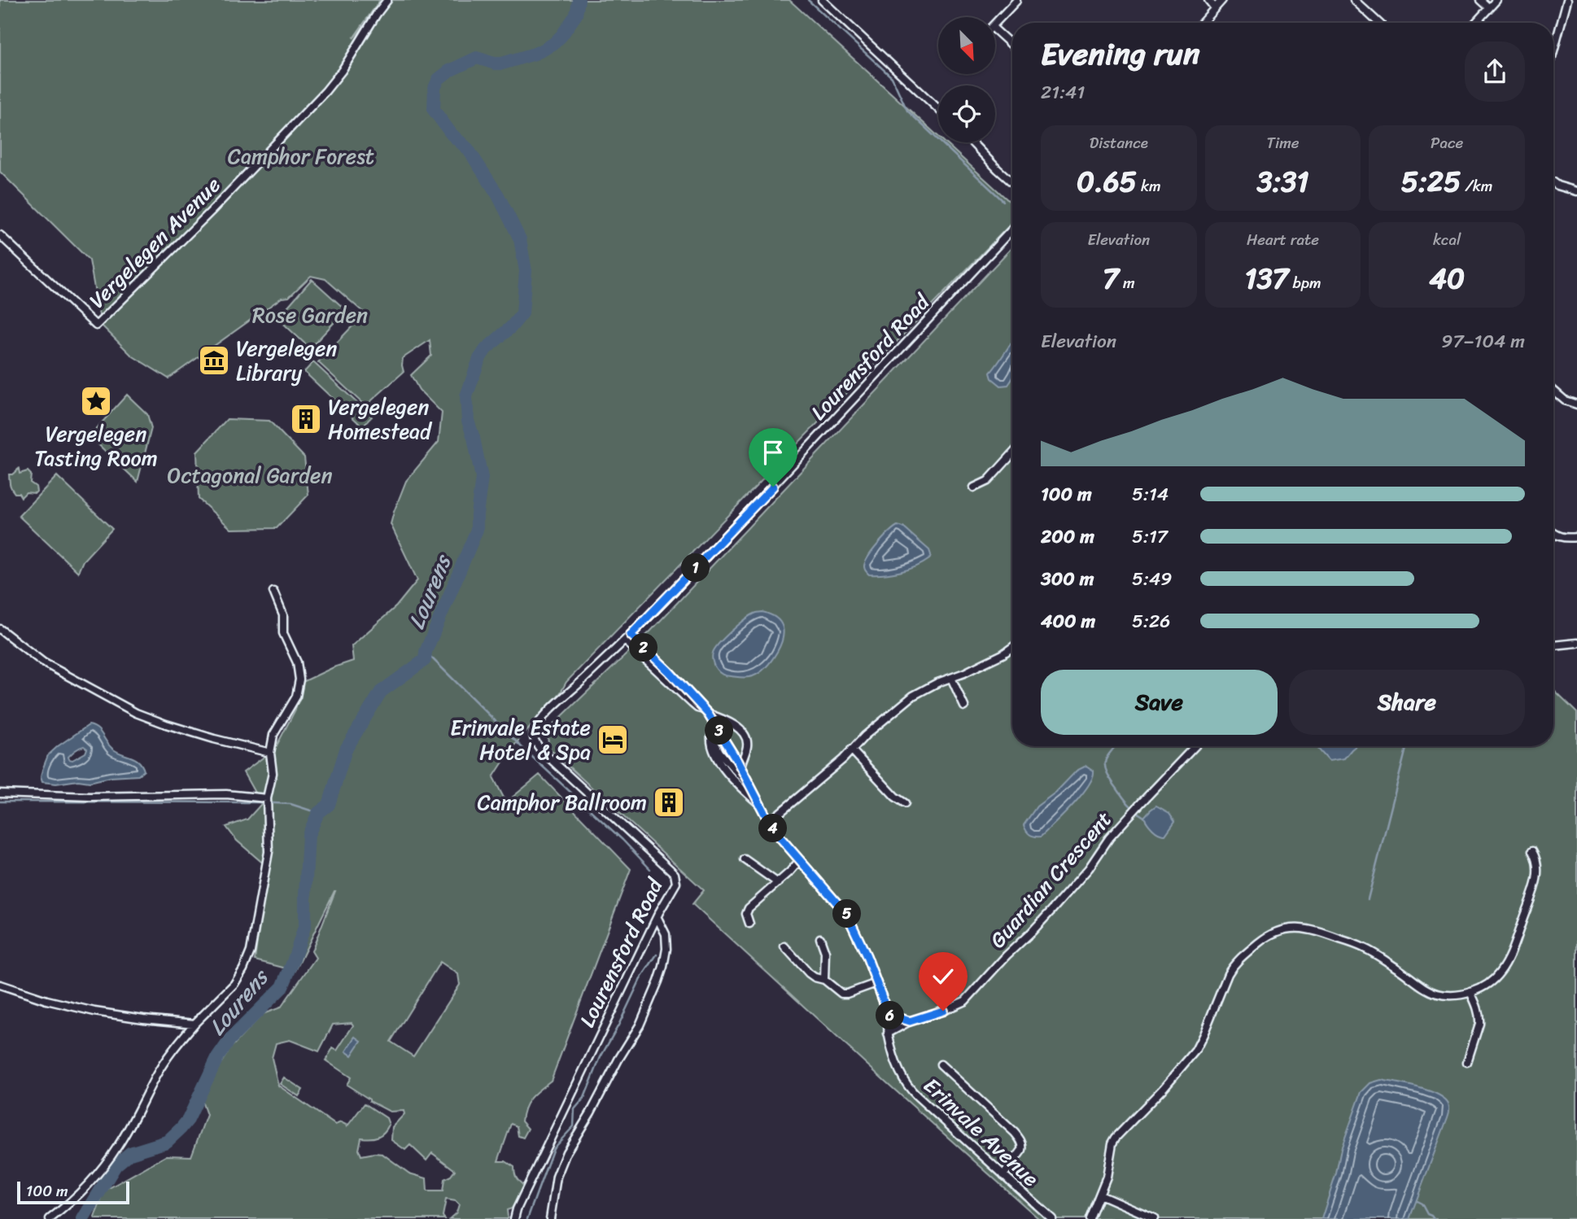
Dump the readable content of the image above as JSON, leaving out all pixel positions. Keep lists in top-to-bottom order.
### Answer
{
  "streets": {
    "street": [
      "Vergelegen Avenue",
      "Lourensford Road",
      "Guardian Crescent",
      "Erinvale Avenue"
    ]
  },
  "crossings": [
    ["Lourensford Road", "Erinvale Avenue"],
    ["Guardian Crescent", "Erinvale Avenue"]
  ],
  "water": ["Lourens"],
  "parks": ["Camphor Forest", "Rose Garden", "Octagonal Garden"],
  "places": {
    "museum": ["Vergelegen Library"],
    "place": ["Vergelegen Tasting Room"],
    "building": ["Vergelegen Homestead", "Camphor Ballroom"],
    "hotel": ["Erinvale Estate Hotel & Spa"]
  },
  "scale_bar": "100 m",
  "north": "bottom right",
  "page": {
    "heading": ["Evening run", "21:41"],
    "stats": [
      ["Distance", "0.65 km"],
      ["Time", "3:31"],
      ["Pace", "5:25 /km"],
      ["Elevation", "7 m"],
      ["Heart rate", "137 bpm"],
      ["kcal", "40"]
    ],
    "chart": ["Elevation", "97–104 m"],
    "list": [
      {
        "name": "100 m",
        "note": "5:14"
      },
      {
        "name": "200 m",
        "note": "5:17"
      },
      {
        "name": "300 m",
        "note": "5:49"
      },
      {
        "name": "400 m",
        "note": "5:26"
      }
    ],
    "pins": [
      "1",
      "2",
      "3",
      "4",
      "5",
      "6"
    ],
    "buttons": ["Save", "Share"],
    "scale": "100 m"
  }
}
